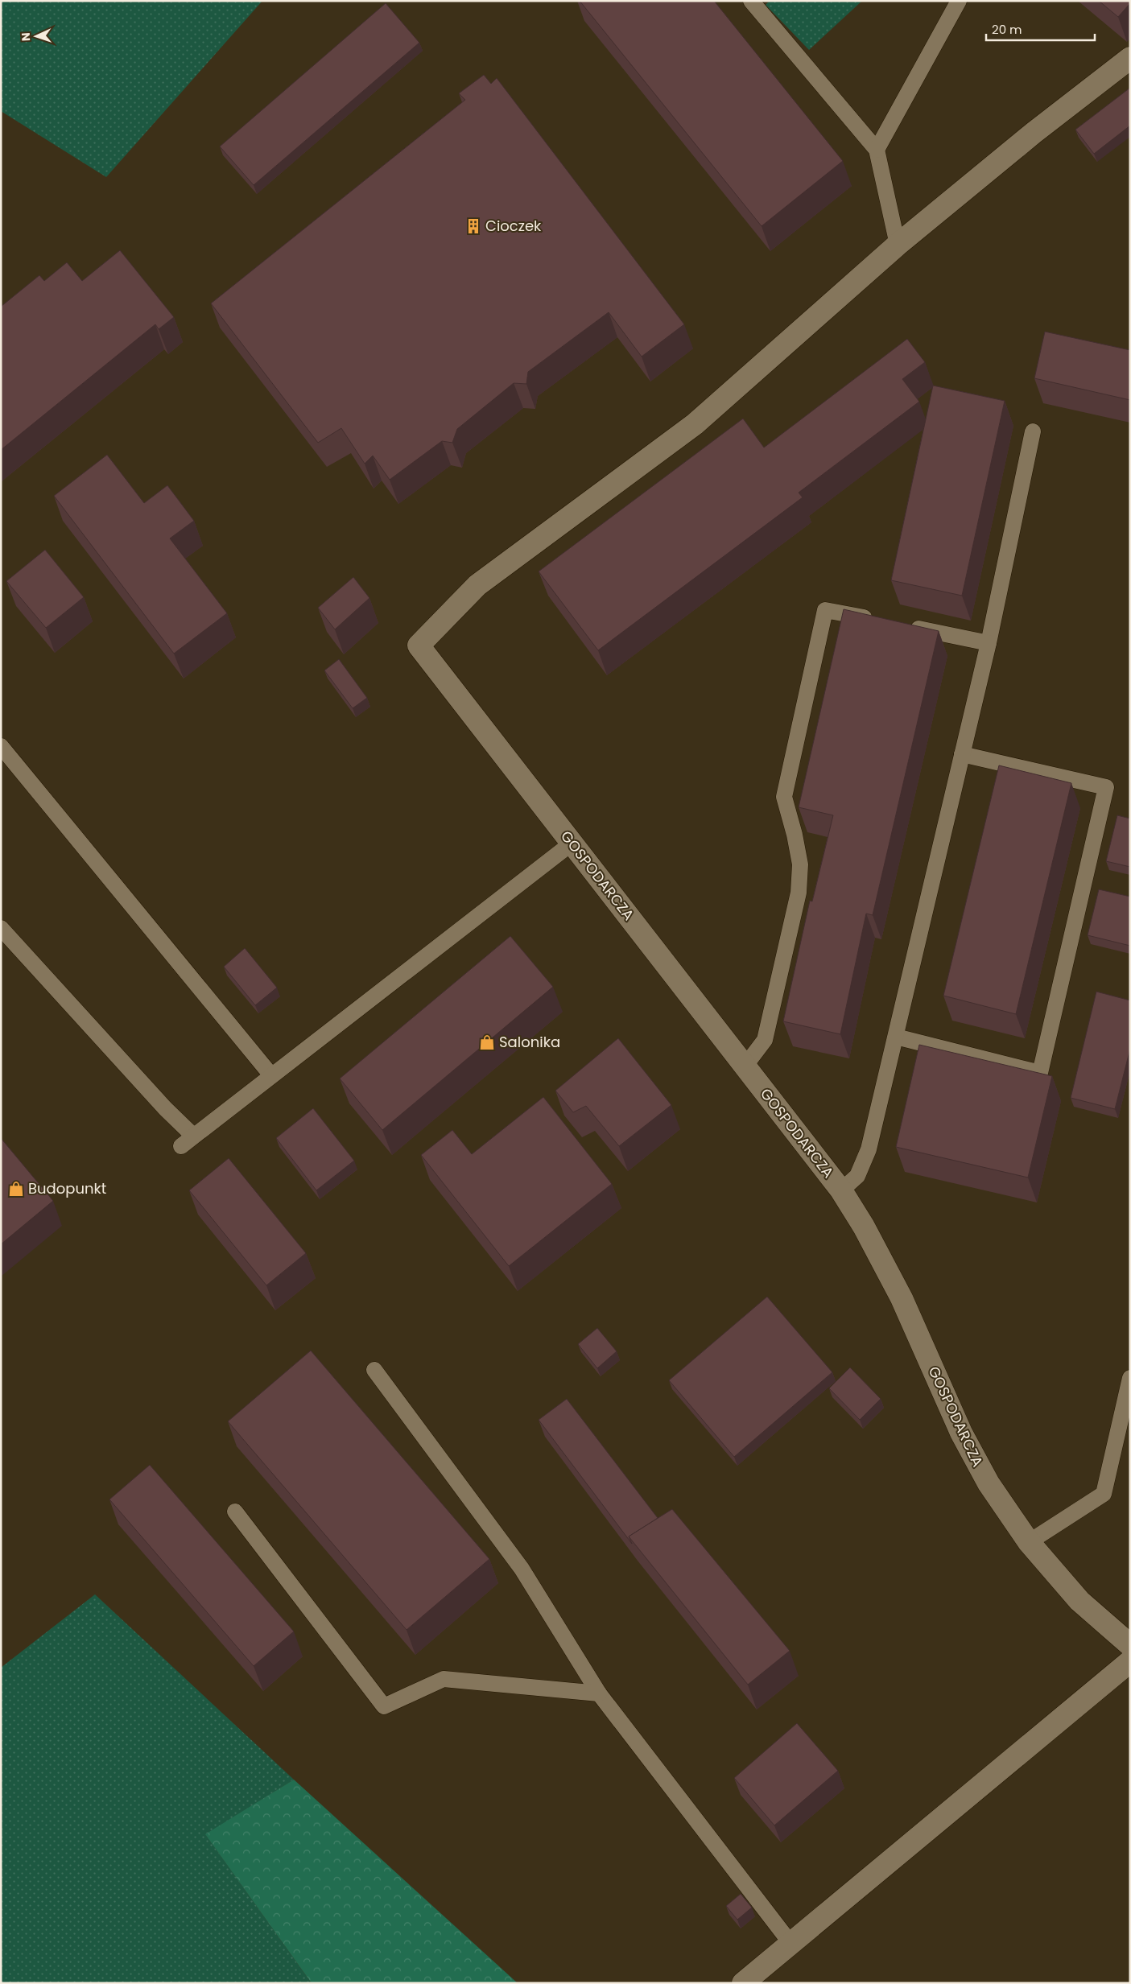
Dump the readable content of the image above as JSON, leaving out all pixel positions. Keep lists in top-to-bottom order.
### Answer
{
  "streets": {
    "street": ["GOSPODARCZA"]
  },
  "places": {
    "building": ["Cioczek"],
    "shop": ["Salonika", "Budopunkt"]
  },
  "scale_bar": "20 m",
  "north": "left"
}
